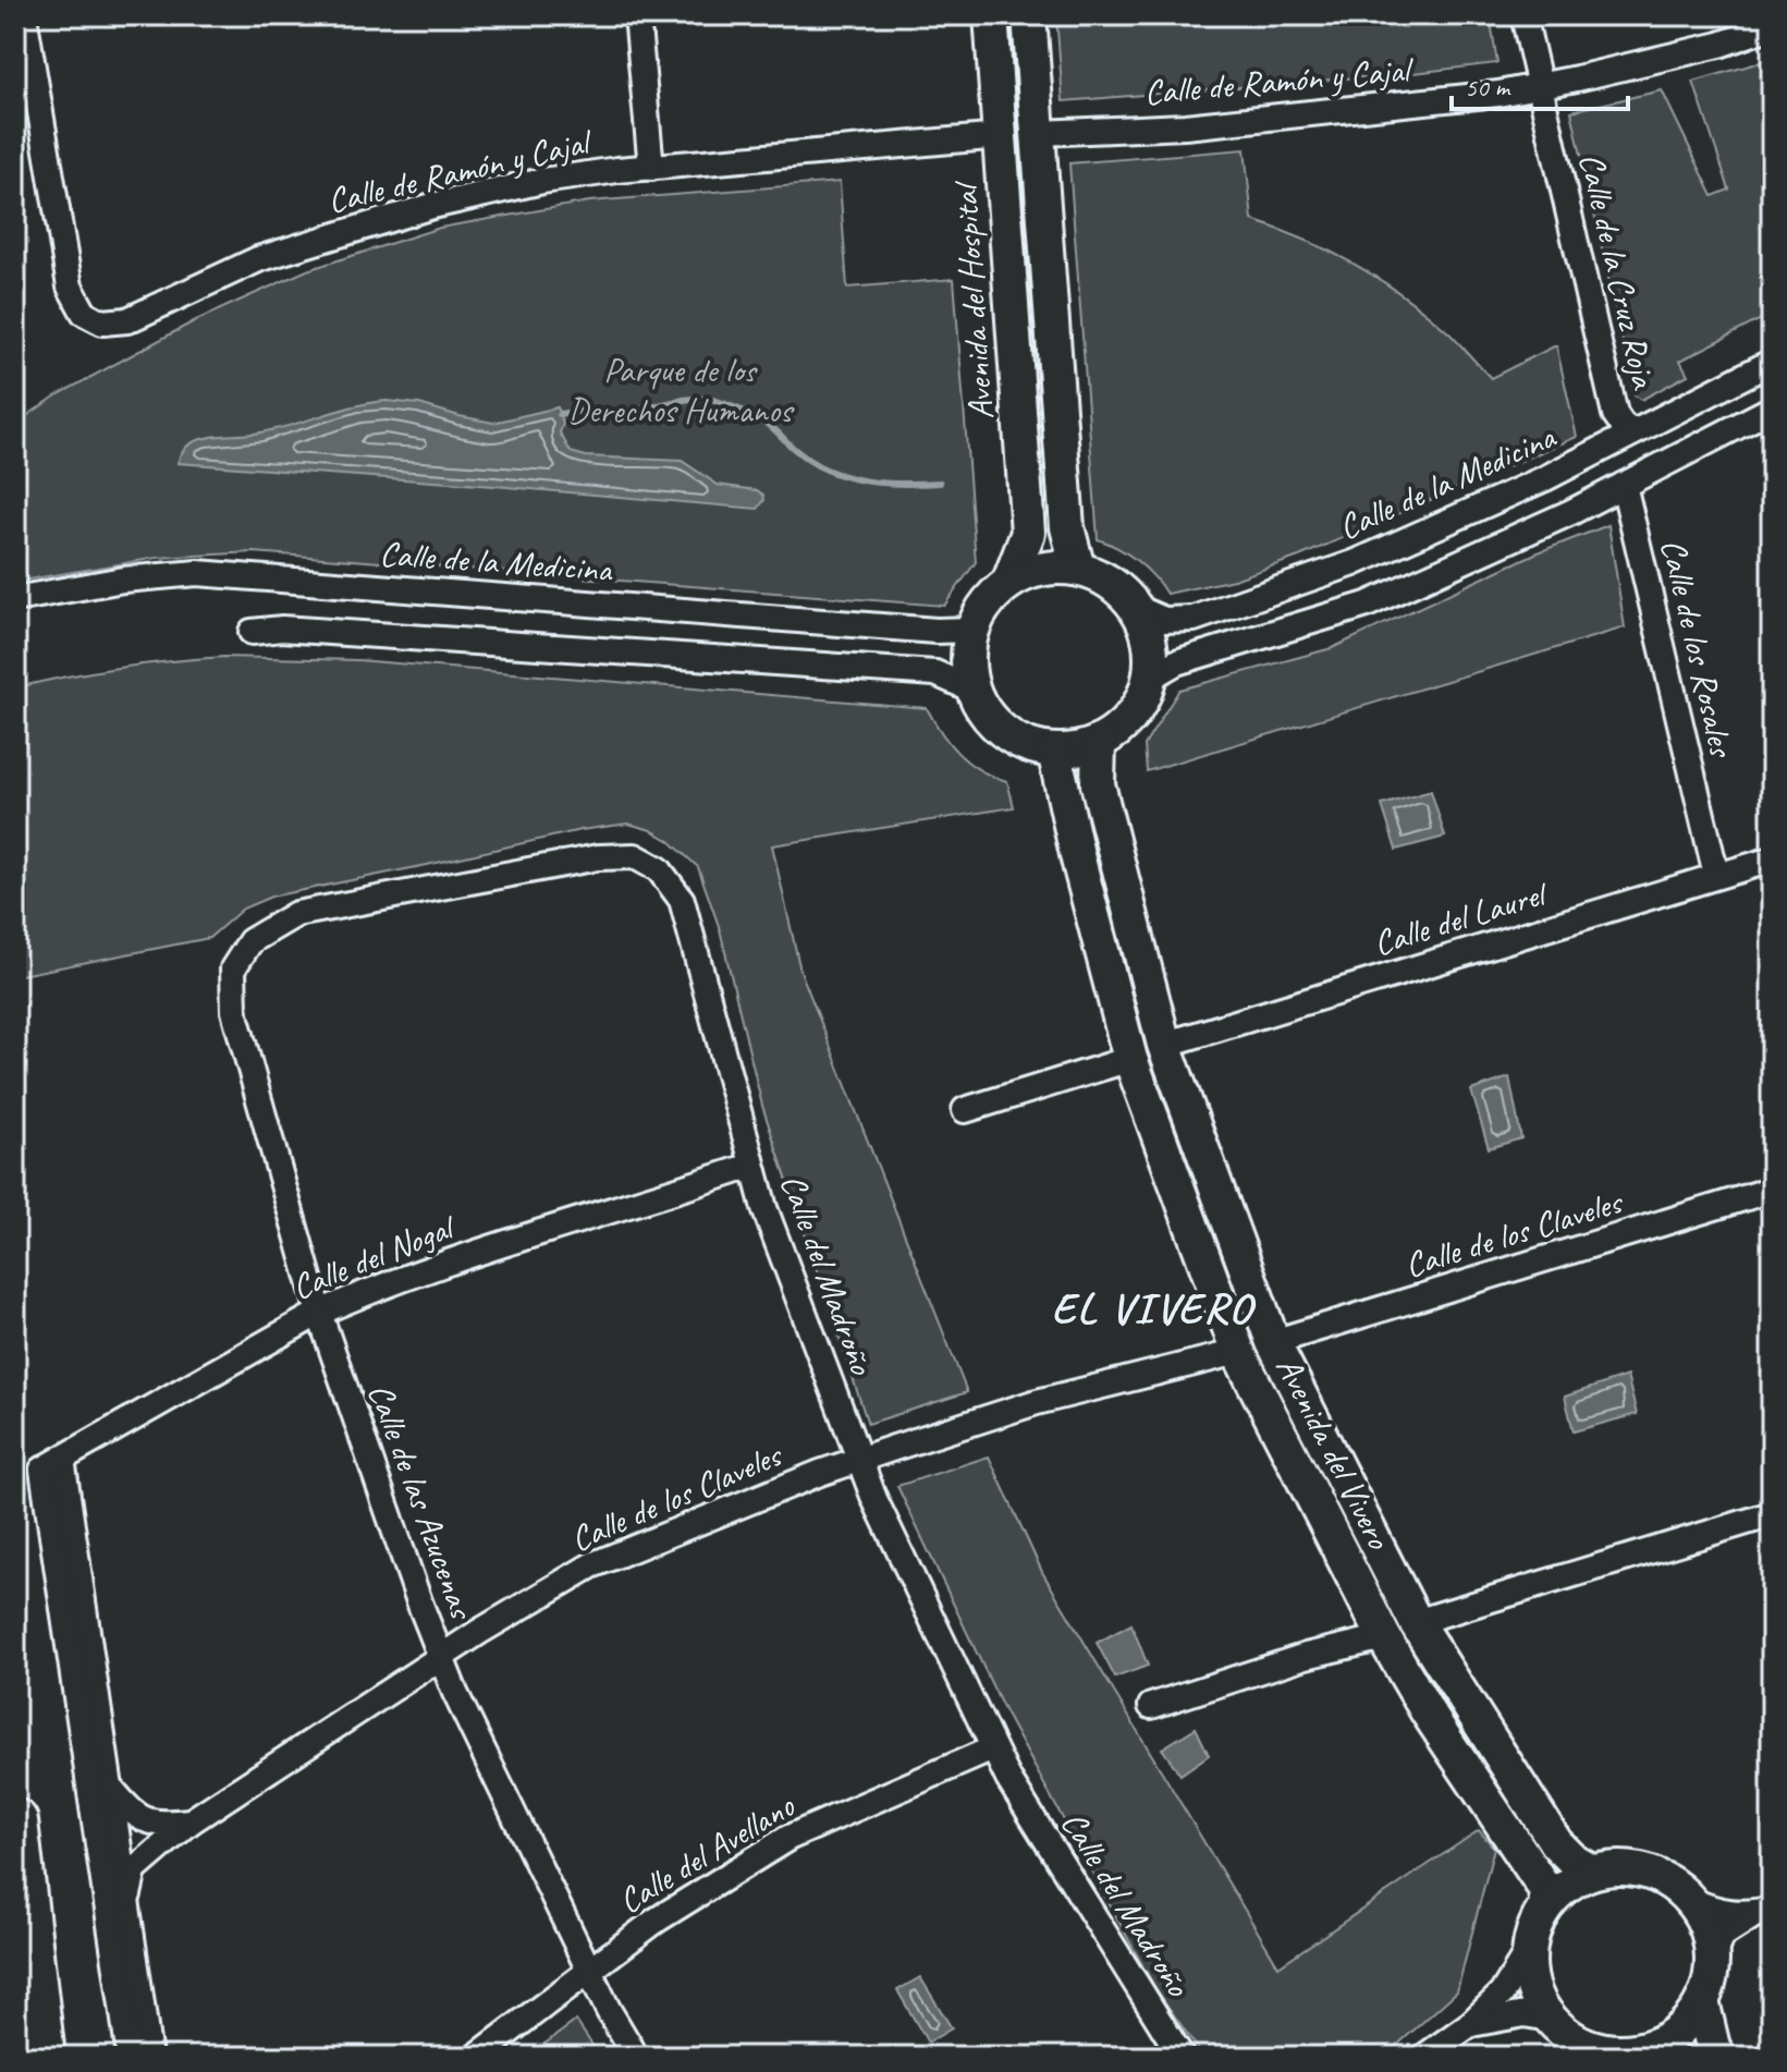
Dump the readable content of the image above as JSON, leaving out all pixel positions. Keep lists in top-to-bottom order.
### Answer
{
  "streets": {
    "main road": ["Avenida del Hospital", "Avenida del Vivero"],
    "street": [
      "Calle de Ramón y Cajal",
      "Calle de la Cruz Roja",
      "Calle de la Medicina",
      "Calle de los Rosales",
      "Calle del Laurel",
      "Calle de los Claveles",
      "Calle del Nogal",
      "Calle del Madroño",
      "Calle de las Azucenas",
      "Calle del Avellano"
    ]
  },
  "crossings": [
    ["Calle de Ramón y Cajal", "Calle de la Cruz Roja"],
    ["Calle de Ramón y Cajal", "Avenida del Hospital"],
    ["Calle de la Cruz Roja", "Calle de la Medicina"],
    ["Avenida del Hospital", "Calle de la Medicina"],
    ["Avenida del Hospital", "Avenida del Vivero"],
    ["Calle de la Medicina", "Avenida del Vivero"],
    ["Calle de los Rosales", "Calle del Laurel"],
    ["Calle del Laurel", "Avenida del Vivero"],
    ["Calle de los Claveles", "Calle del Madroño"],
    ["Calle de los Claveles", "Avenida del Vivero"],
    ["Calle de los Claveles", "Calle de las Azucenas"],
    ["Calle del Nogal", "Calle del Madroño"],
    ["Calle del Nogal", "Calle de las Azucenas"],
    ["Calle del Madroño", "Calle de las Azucenas"],
    ["Calle del Madroño", "Calle del Avellano"],
    ["Calle de las Azucenas", "Calle del Avellano"]
  ],
  "districts": ["EL VIVERO"],
  "parks": ["Parque de los Derechos Humanos"],
  "scale_bar": "50 m"
}
